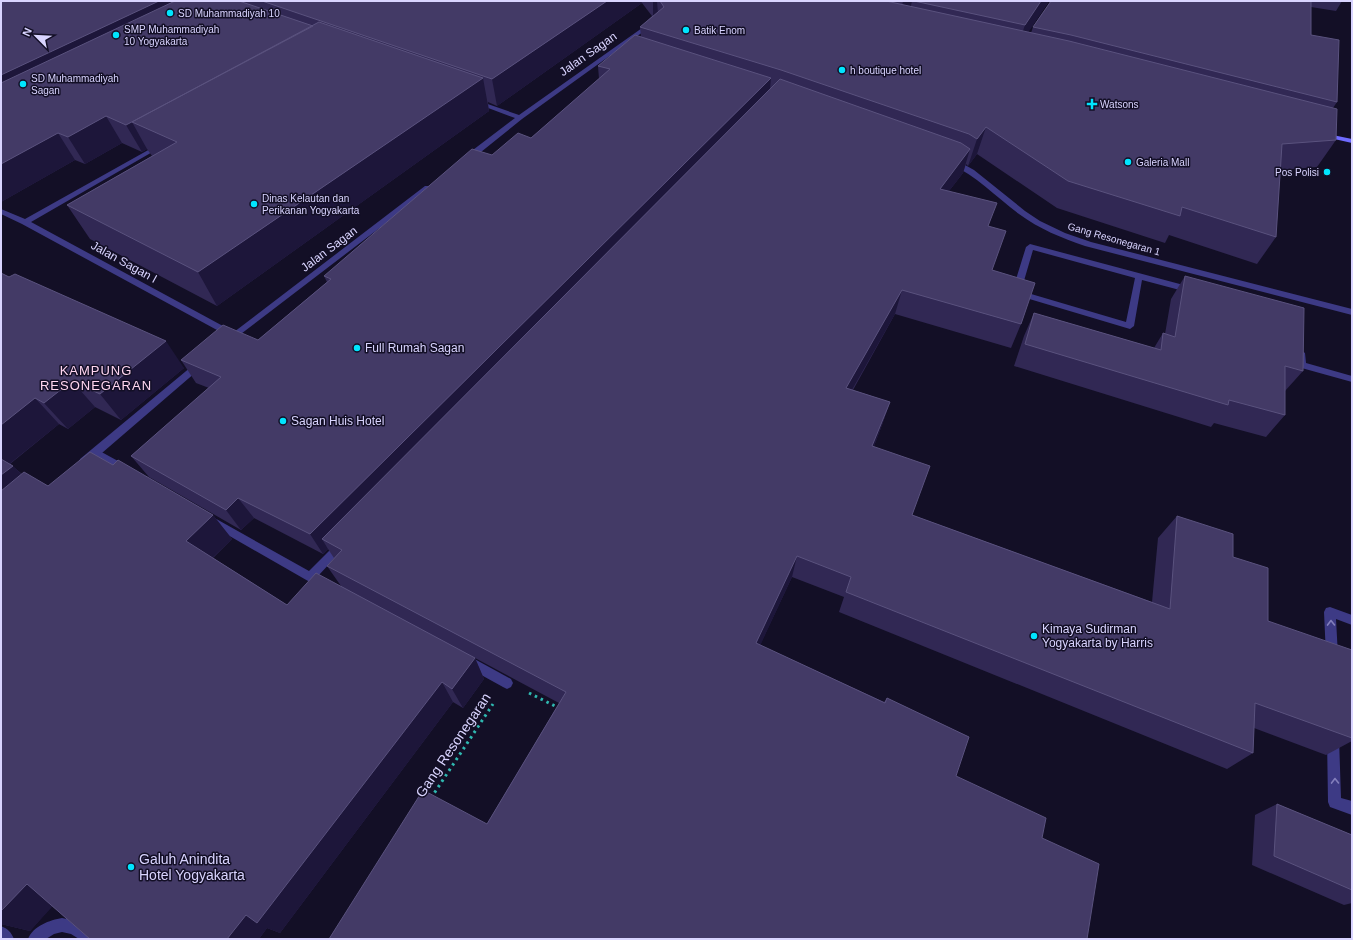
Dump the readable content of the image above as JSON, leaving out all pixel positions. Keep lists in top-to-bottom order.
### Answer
{
  "streets": {
    "street": ["Jalan Sagan", "Gang Resonegaran 1", "Jalan Sagan I"],
    "path": ["Gang Resonegaran"]
  },
  "crossings": [
    ["Jalan Sagan", "Jalan Sagan I"]
  ],
  "districts": ["KAMPUNG RESONEGARAN"],
  "places": {
    "other": [
      "SD Muhammadiyah 10",
      "Batik Enom",
      "SMP Muhammadiyah 10 Yogyakarta",
      "h boutique hotel",
      "SD Muhammadiyah Sagan",
      "Galeria Mall",
      "Pos Polisi",
      "Dinas Kelautan dan Perikanan Yogyakarta",
      "Full Rumah Sagan",
      "Sagan Huis Hotel",
      "Kimaya Sudirman Yogyakarta by Harris",
      "Galuh Anindita Hotel Yogyakarta"
    ],
    "health": ["Watsons"]
  },
  "north": "top left"
}
